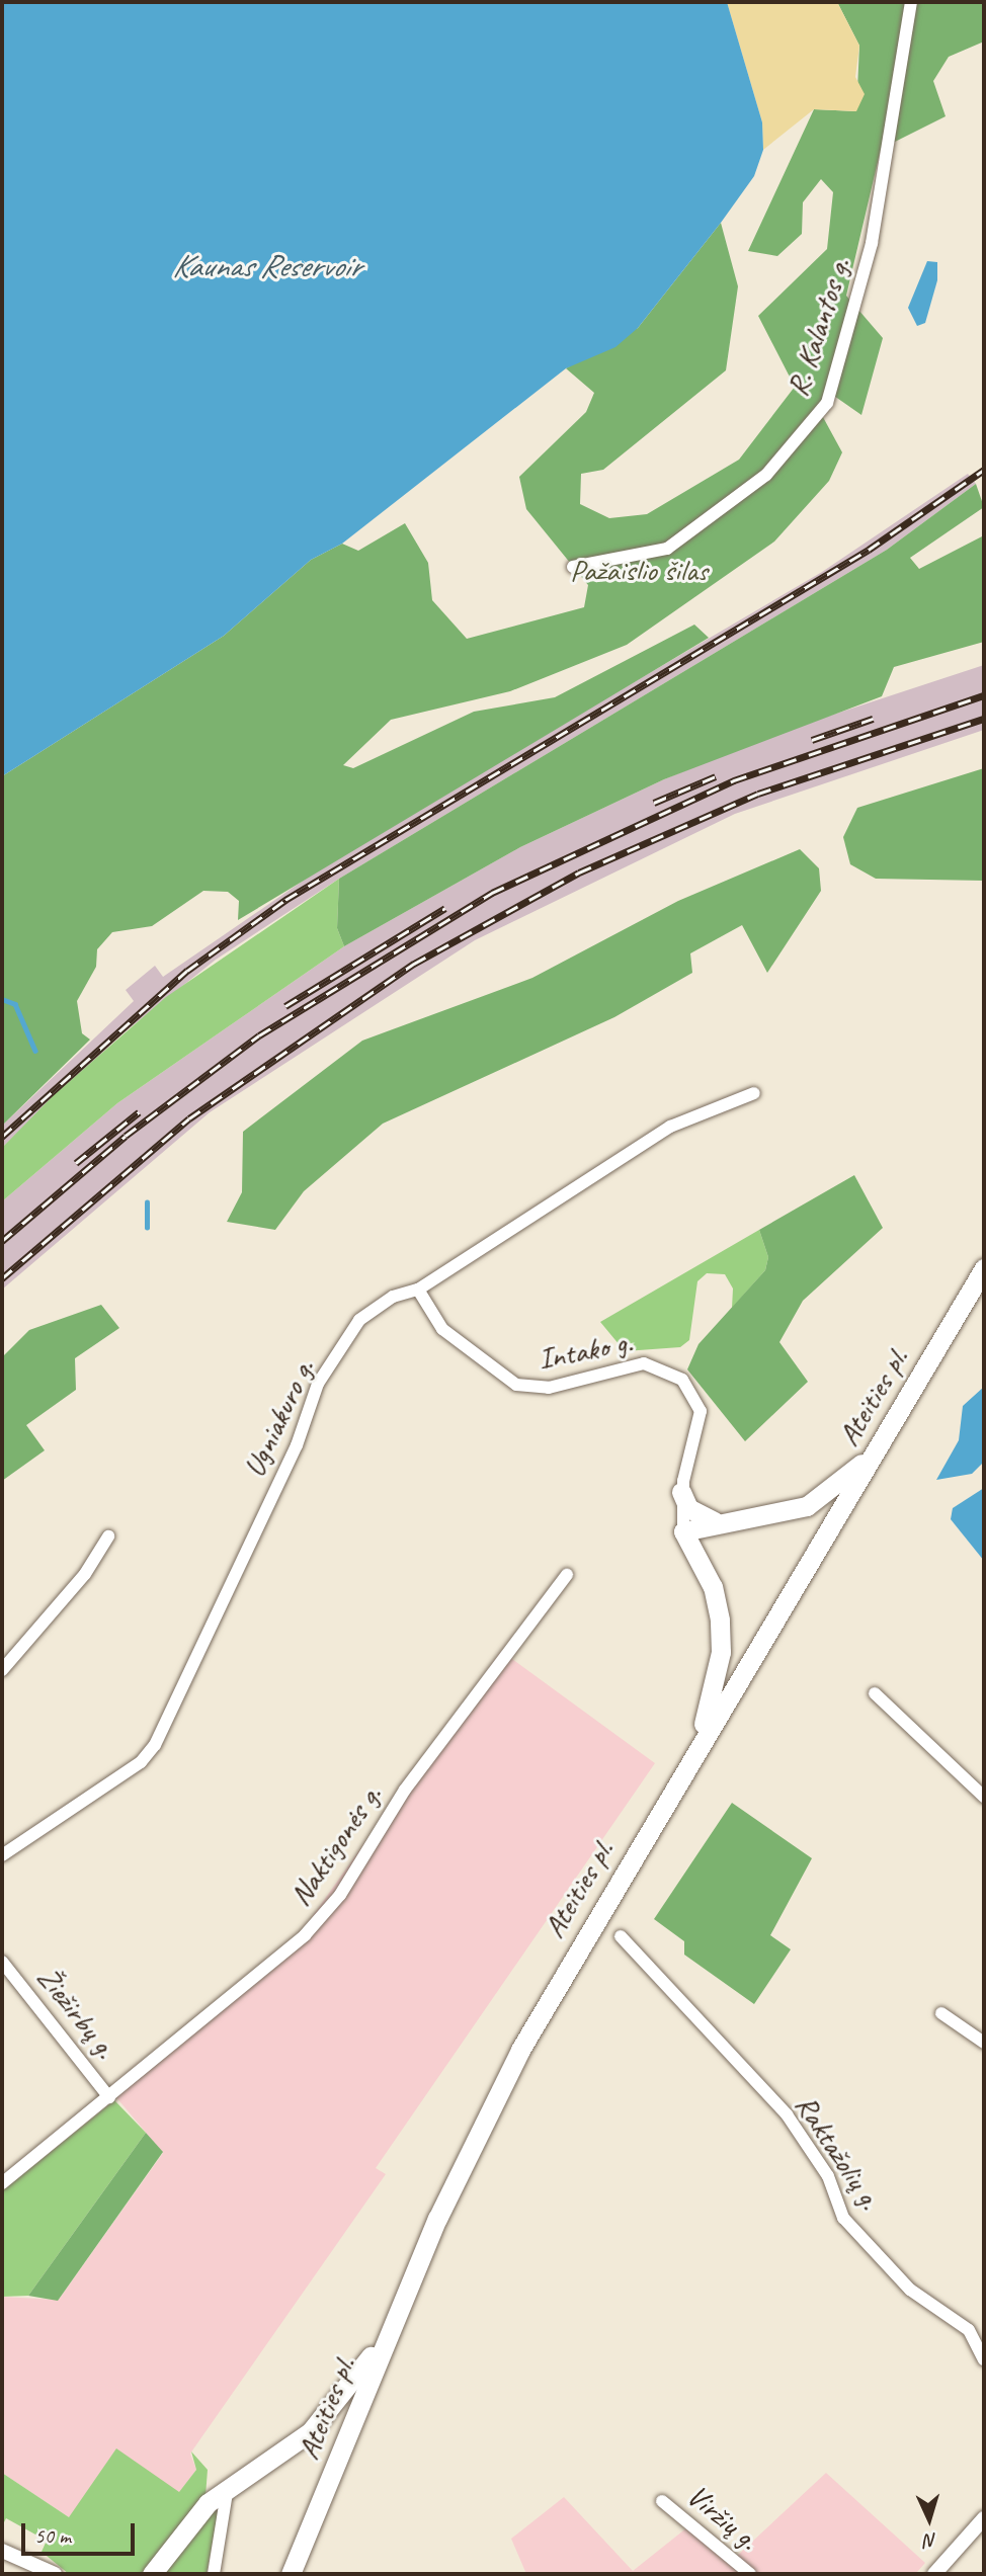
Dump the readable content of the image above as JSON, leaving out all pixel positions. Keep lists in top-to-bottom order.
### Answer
{
  "streets": {
    "highway": ["Ateities pl."],
    "street": [
      "R. Kalantos g.",
      "Intako g.",
      "Ugniakuro g.",
      "Naktigonės g.",
      "Žiežirbų g.",
      "Raktažolių g.",
      "Viržių g."
    ]
  },
  "crossings": [
    ["Intako g.", "Ugniakuro g."],
    ["Naktigonės g.", "Žiežirbų g."]
  ],
  "water": ["Kaunas Reservoir"],
  "parks": ["Pažaislio šilas"],
  "scale_bar": "50 m",
  "north": "bottom"
}
